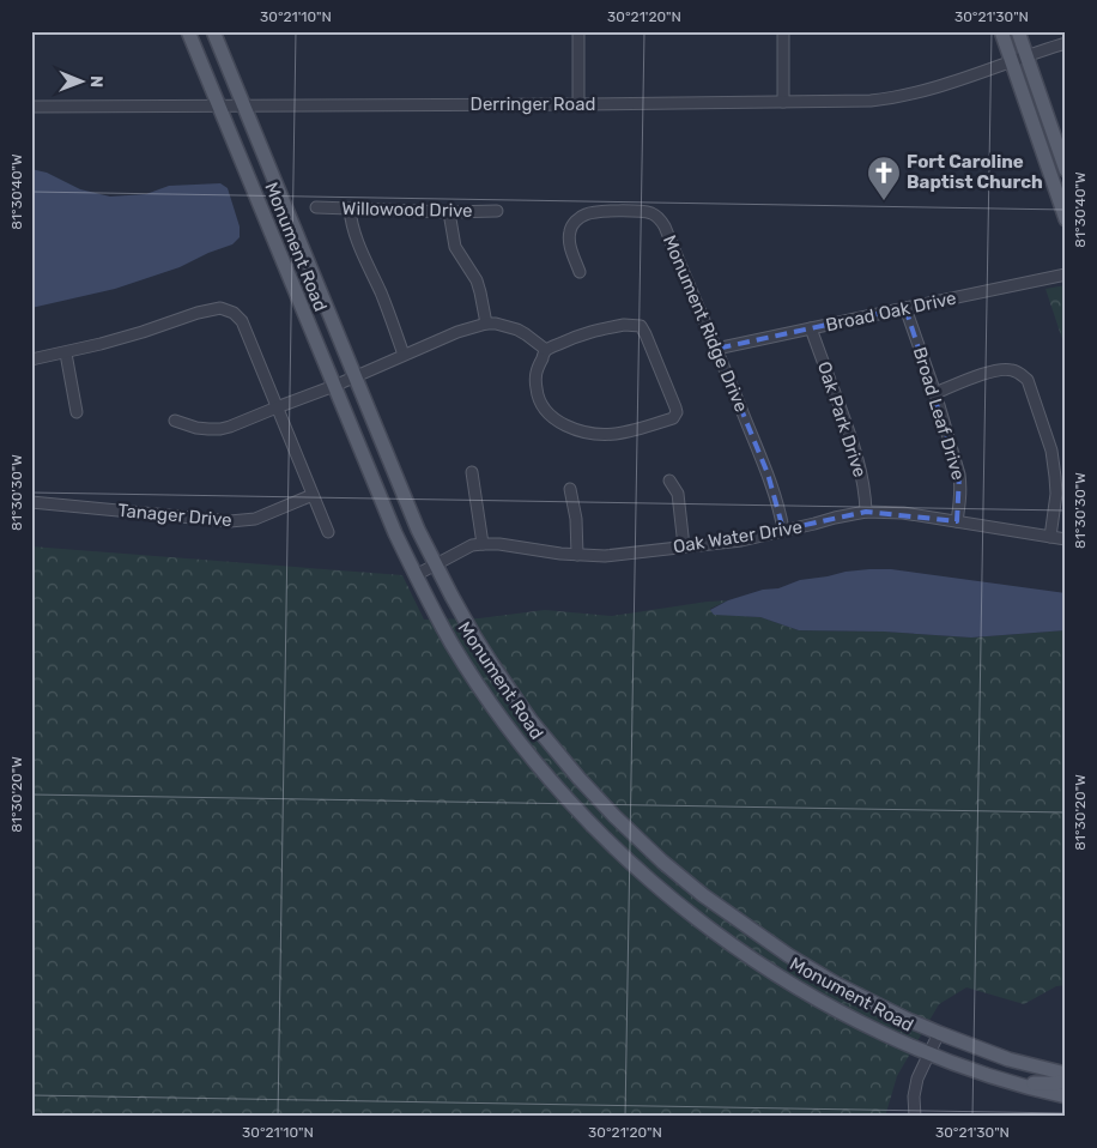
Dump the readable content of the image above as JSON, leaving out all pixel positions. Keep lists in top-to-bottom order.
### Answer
{
  "streets": {
    "main road": ["Monument Road"],
    "street": [
      "Derringer Road",
      "Willowood Drive",
      "Broad Oak Drive",
      "Monument Ridge Drive",
      "Broad Leaf Drive",
      "Oak Park Drive",
      "Tanager Drive",
      "Oak Water Drive"
    ]
  },
  "crossings": [
    ["Derringer Road", "Monument Road"],
    ["Monument Road", "Oak Water Drive"],
    ["Broad Oak Drive", "Monument Ridge Drive"],
    ["Broad Oak Drive", "Broad Leaf Drive"],
    ["Broad Oak Drive", "Oak Park Drive"],
    ["Monument Ridge Drive", "Oak Water Drive"],
    ["Broad Leaf Drive", "Oak Water Drive"],
    ["Oak Park Drive", "Oak Water Drive"]
  ],
  "places": {
    "church": ["Fort Caroline Baptist Church"]
  },
  "north": "right",
  "coordinates": [
    "30°21'10\"N",
    "30°21'20\"N",
    "30°21'30\"N",
    "81°30'40\"W",
    "81°30'30\"W",
    "81°30'20\"W"
  ]
}
